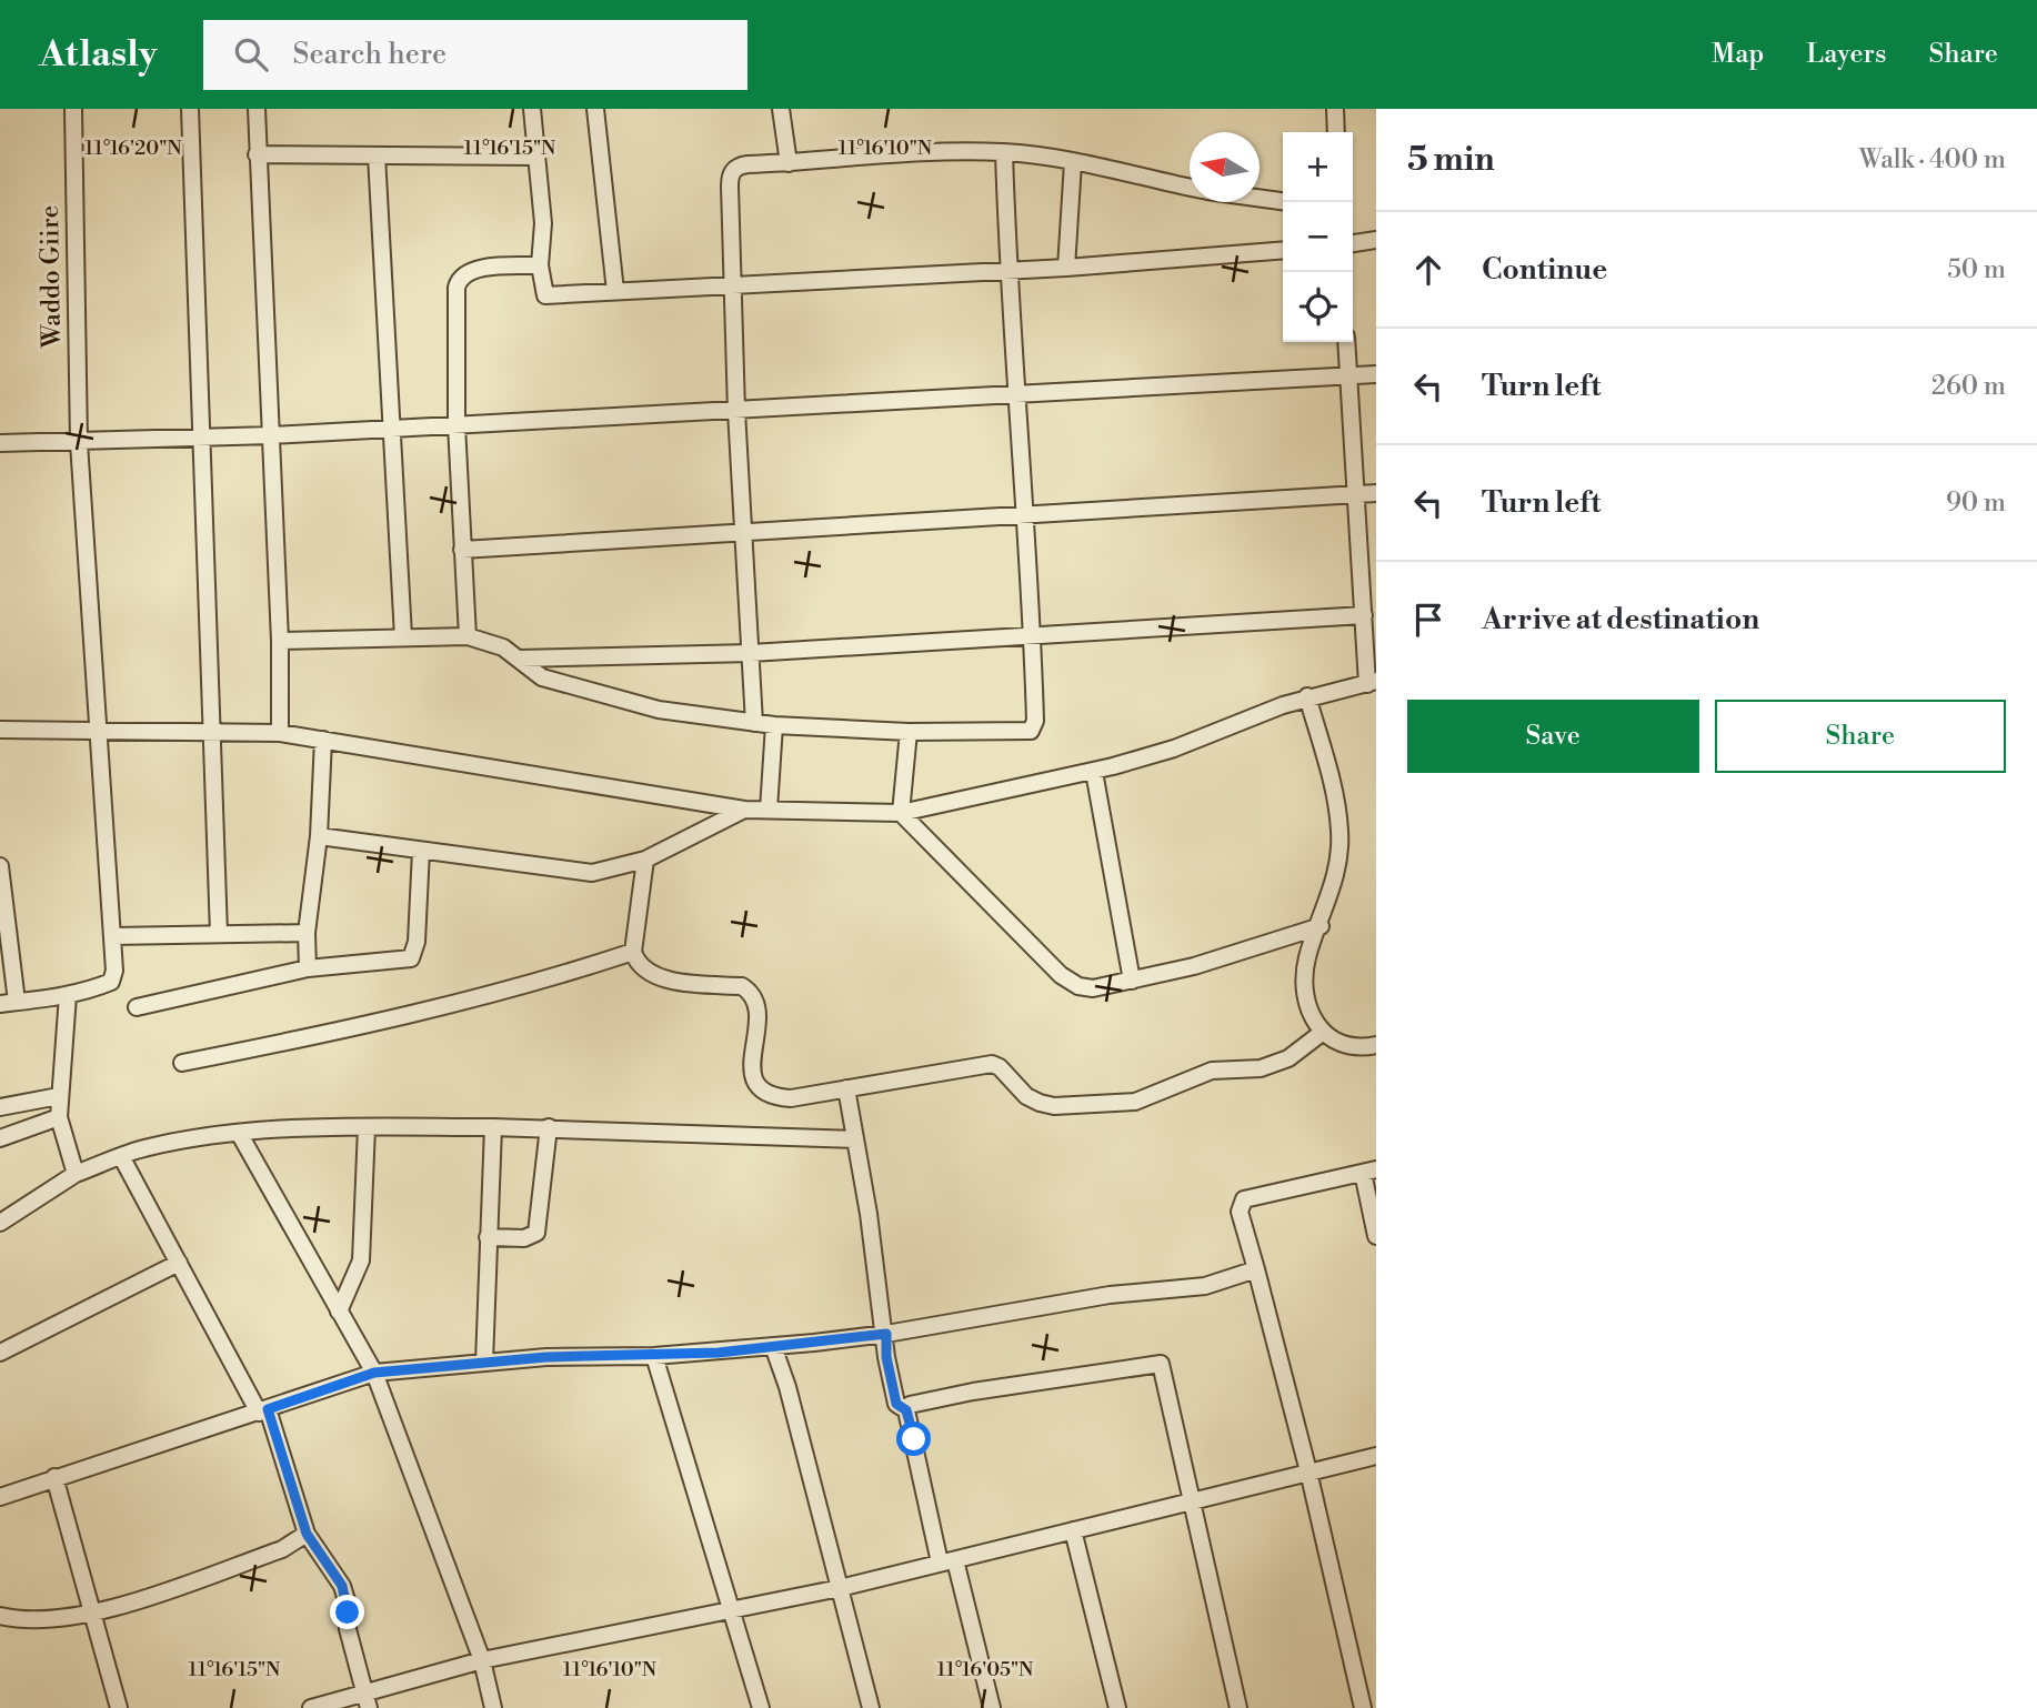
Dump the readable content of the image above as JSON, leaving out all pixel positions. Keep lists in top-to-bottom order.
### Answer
{
  "streets": {
    "street": ["Waddo Giire"]
  },
  "north": "left",
  "page": {
    "header": "Atlasly",
    "search": "Search here",
    "nav": ["Map", "Layers", "Share"],
    "heading": ["5 min", "Walk · 400 m"],
    "map_buttons": ["+", "−"],
    "list": [
      ["Continue", "50 m"],
      ["Turn left", "260 m"],
      ["Turn left", "90 m"],
      "Arrive at destination"
    ],
    "buttons": ["Save", "Share"]
  },
  "coordinates": [
    "11°16'15\"N",
    "11°16'10\"N",
    "11°16'20\"N",
    "11°16'05\"N"
  ]
}
